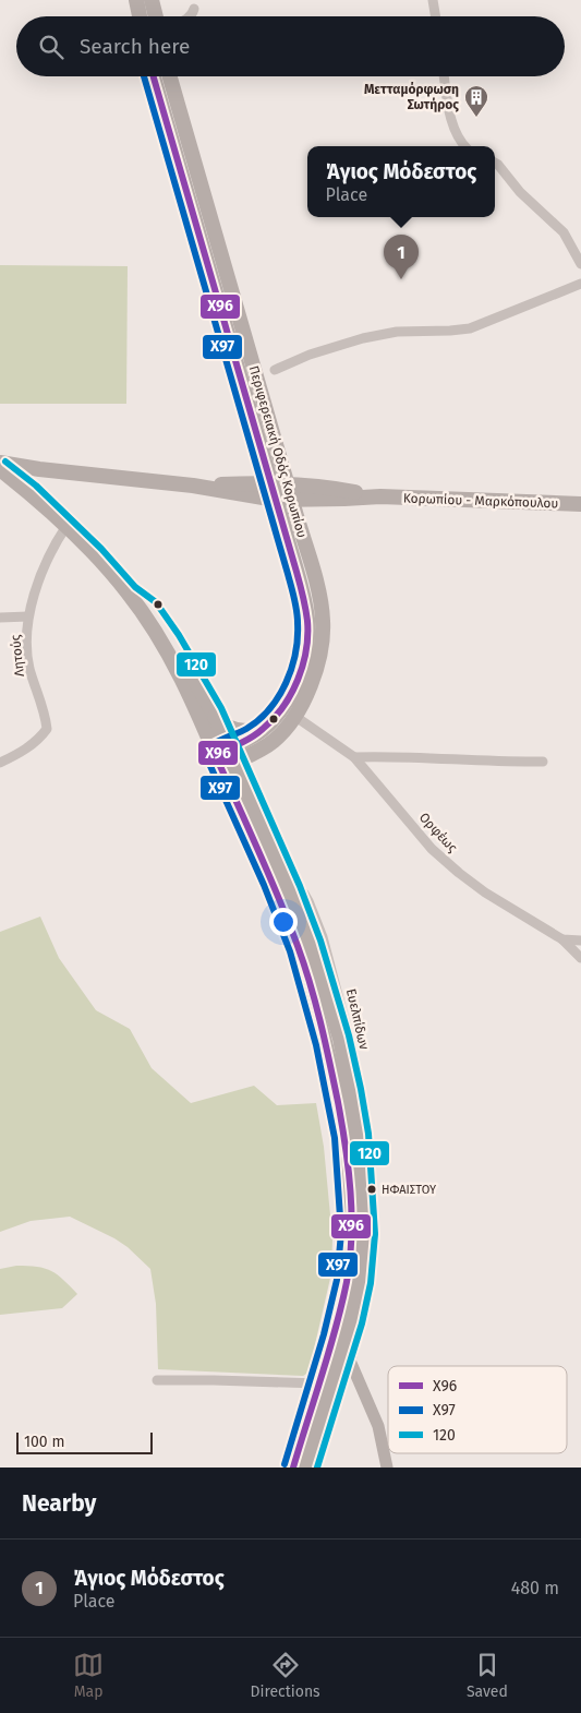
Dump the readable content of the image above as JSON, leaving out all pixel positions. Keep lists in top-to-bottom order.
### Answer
{
  "streets": {
    "main road": ["Περιφερειακή Οδός Κορωπίου", "Κορωπίου - Μαρκόπουλου"],
    "street": ["Λητούς", "Ορφέως"]
  },
  "crossings": [
    ["Περιφερειακή Οδός Κορωπίου", "Κορωπίου - Μαρκόπουλου"],
    ["Περιφερειακή Οδός Κορωπίου", "Ορφέως"]
  ],
  "places": {
    "building": ["Μετταμόρφωση Σωτήρος"],
    "other": ["ΗΦΑΙΣΤΟΥ"]
  },
  "lines": ["transit line Χ96", "transit line X97", "transit line 120"],
  "legend": ["Χ96", "X97", "120"],
  "scale_bar": "100 m",
  "page": {
    "search": "Search here",
    "popup": ["Άγιος Μόδεστος", "Place"],
    "pins": "1",
    "scale": "100 m",
    "heading": "Nearby",
    "list": [
      {
        "mark": "1",
        "name": "Άγιος Μόδεστος",
        "note": "Place",
        "value": "480 m"
      }
    ],
    "nav": ["Map", "Directions", "Saved"]
  }
}
